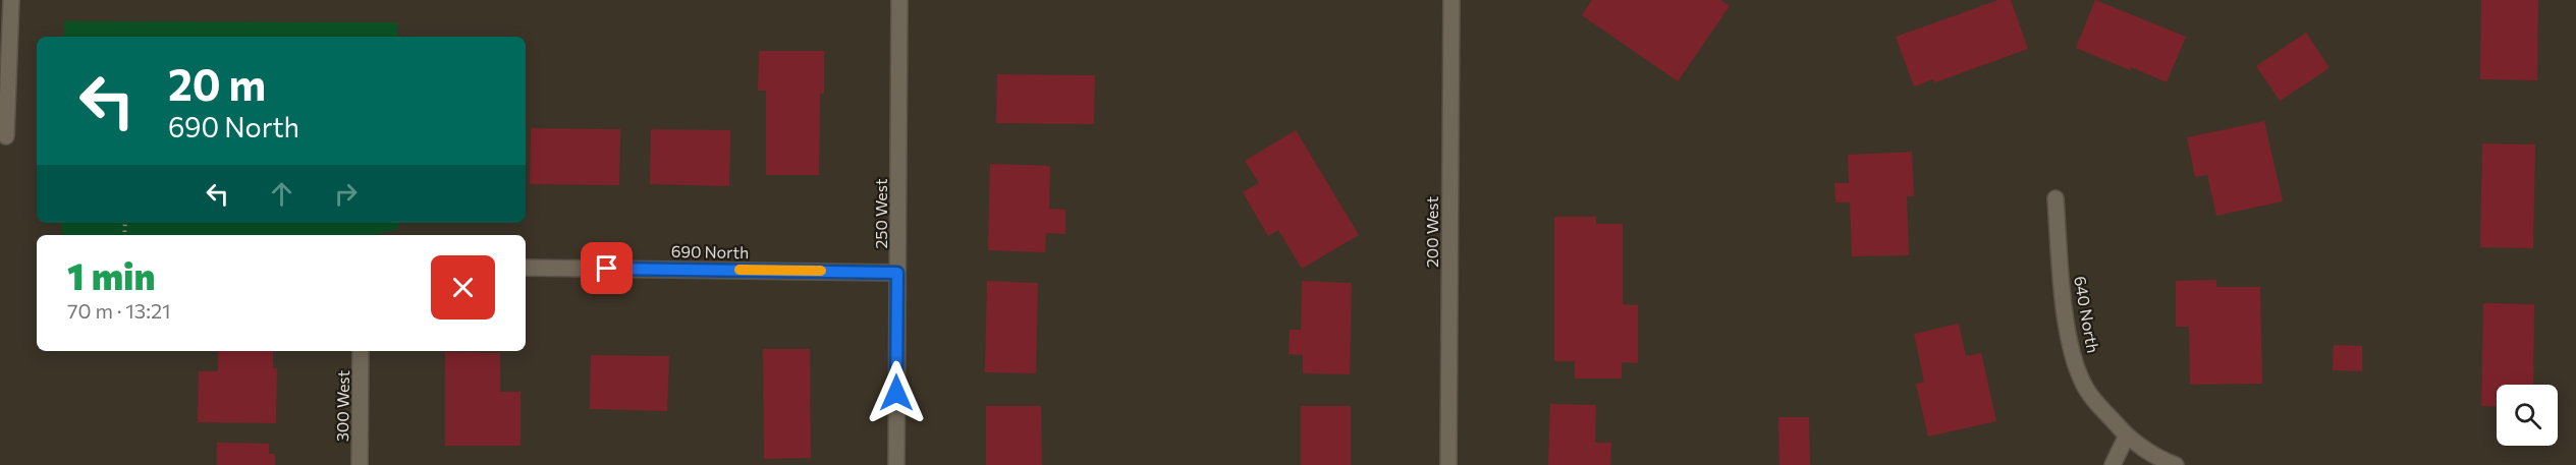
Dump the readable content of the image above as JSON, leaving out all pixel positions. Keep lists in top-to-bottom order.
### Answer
{
  "streets": {
    "street": [
      "250 West",
      "200 West",
      "690 North",
      "640 North",
      "300 West"
    ]
  },
  "crossings": [
    ["250 West", "690 North"]
  ],
  "page": {
    "turn": ["20 m", "690 North"],
    "heading": ["1 min", "70 m · 13:21"]
  }
}
